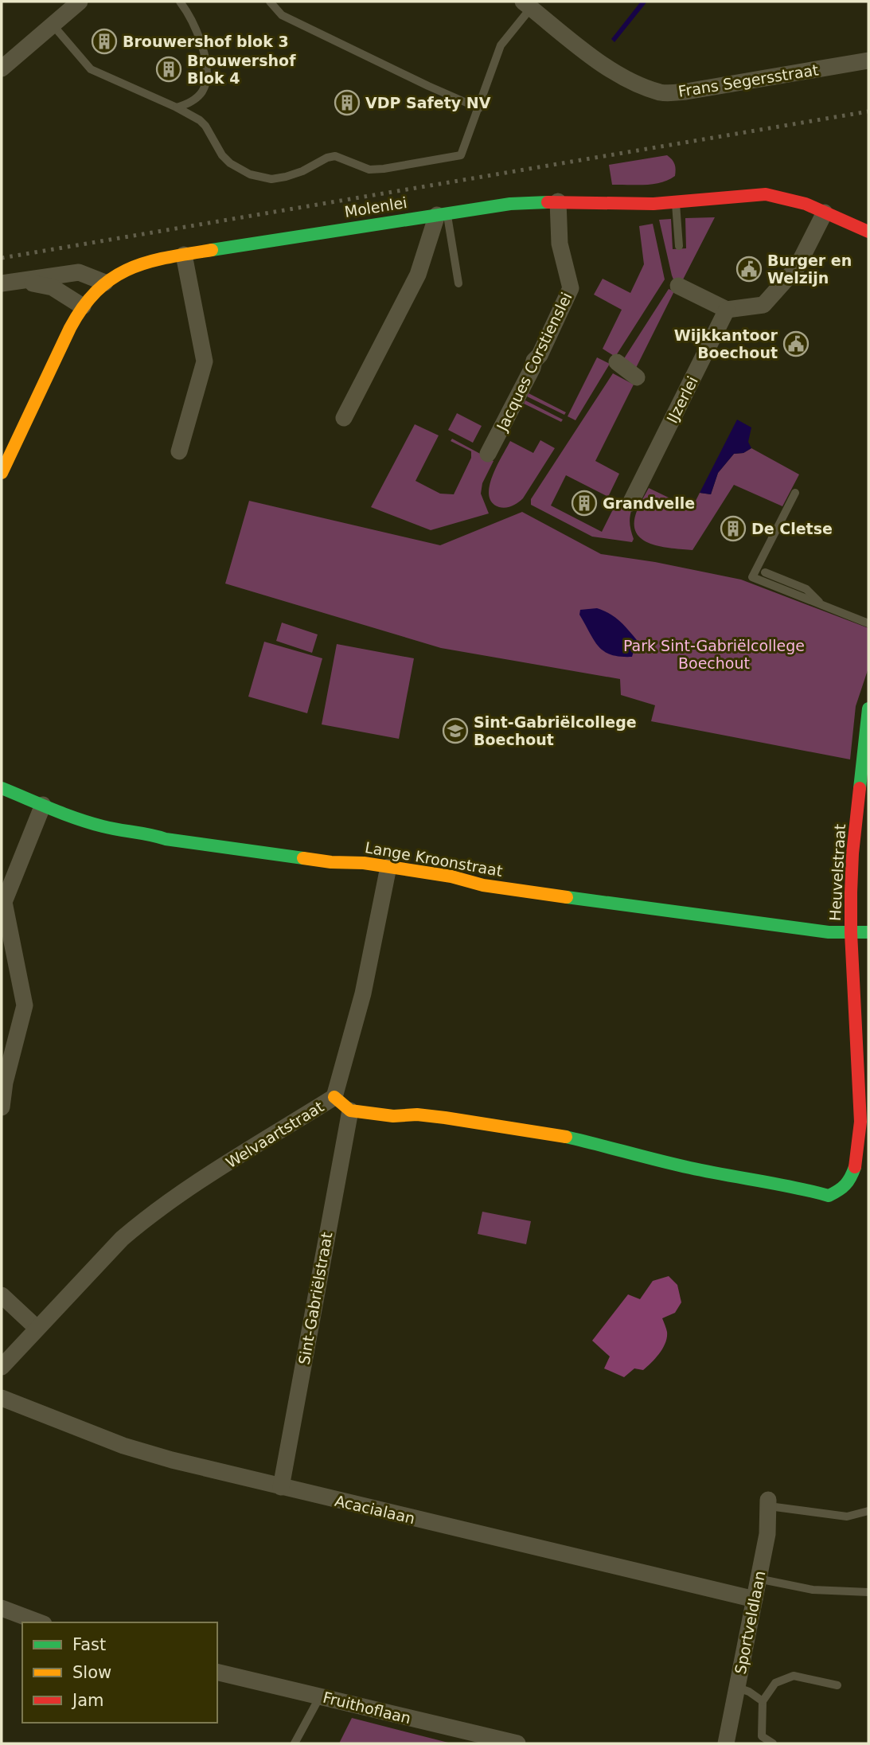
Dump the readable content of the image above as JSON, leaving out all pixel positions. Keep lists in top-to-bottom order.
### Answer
{
  "streets": {
    "street": [
      "Frans Segersstraat",
      "Molenlei",
      "Jacques Corstienslei",
      "IJzerlei",
      "Lange Kroonstraat",
      "Heuvelstraat",
      "Welvaartstraat",
      "Sint-Gabriëlstraat",
      "Acacialaan",
      "Sportveldlaan",
      "Fruithoflaan"
    ]
  },
  "crossings": [
    ["Molenlei", "Jacques Corstienslei"],
    ["Lange Kroonstraat", "Heuvelstraat"],
    ["Heuvelstraat", "Welvaartstraat"],
    ["Heuvelstraat", "Sint-Gabriëlstraat"],
    ["Welvaartstraat", "Sint-Gabriëlstraat"],
    ["Sint-Gabriëlstraat", "Acacialaan"],
    ["Acacialaan", "Sportveldlaan"]
  ],
  "parks": ["Park Sint-Gabriëlcollege Boechout"],
  "places": {
    "building": [
      "Brouwershof blok 3",
      "Brouwershof Blok 4",
      "VDP Safety NV",
      "Grandvelle",
      "De Cletse"
    ],
    "public building": ["Burger en Welzijn", "Wijkkantoor Boechout"],
    "school or university": ["Sint-Gabriëlcollege Boechout"]
  },
  "legend": ["Fast", "Slow", "Jam"]
}
